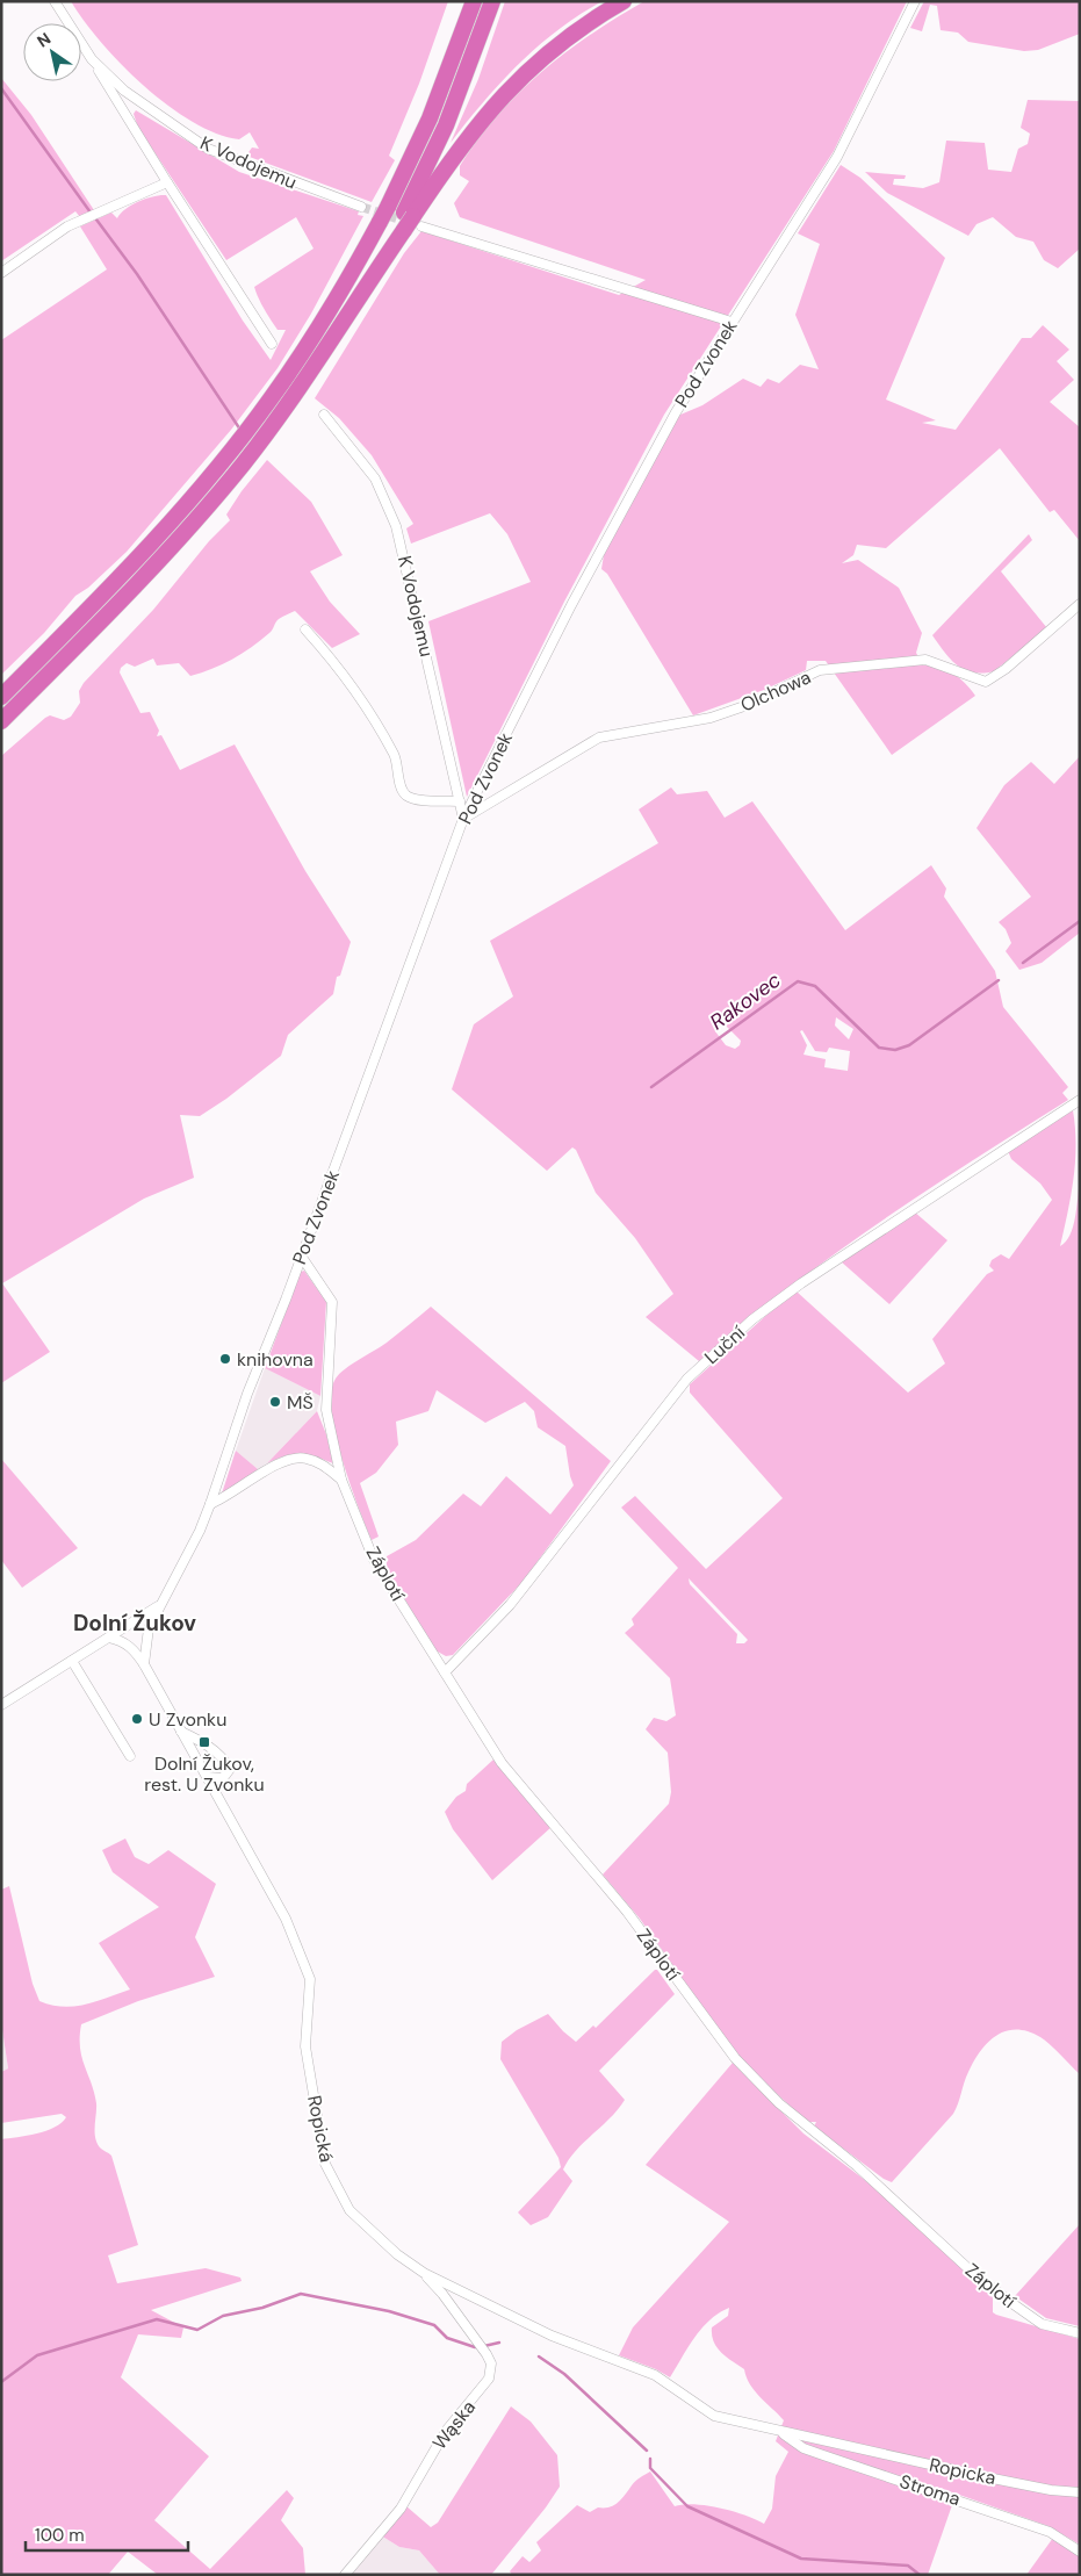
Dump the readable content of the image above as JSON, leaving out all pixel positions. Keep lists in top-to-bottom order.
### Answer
{
  "streets": {
    "street": [
      "K Vodojemu",
      "Pod Zvonek",
      "Olchowa",
      "Luční",
      "Záplotí",
      "Ropická",
      "Wąska",
      "Ropicka",
      "Stroma"
    ]
  },
  "crossings": [
    ["K Vodojemu", "Pod Zvonek"],
    ["K Vodojemu", "Olchowa"],
    ["Pod Zvonek", "Olchowa"],
    ["Pod Zvonek", "Záplotí"],
    ["Pod Zvonek", "Ropická"],
    ["Luční", "Záplotí"],
    ["Ropická", "Wąska"],
    ["Ropická", "Ropicka"],
    ["Ropická", "Stroma"],
    ["Ropicka", "Stroma"]
  ],
  "districts": ["Dolní Žukov"],
  "water": ["Rakovec"],
  "places": {
    "other": ["knihovna", "MŠ", "U Zvonku"],
    "transit": ["Dolní Žukov, rest. U Zvonku"]
  },
  "scale_bar": "100 m",
  "north": "top left"
}
